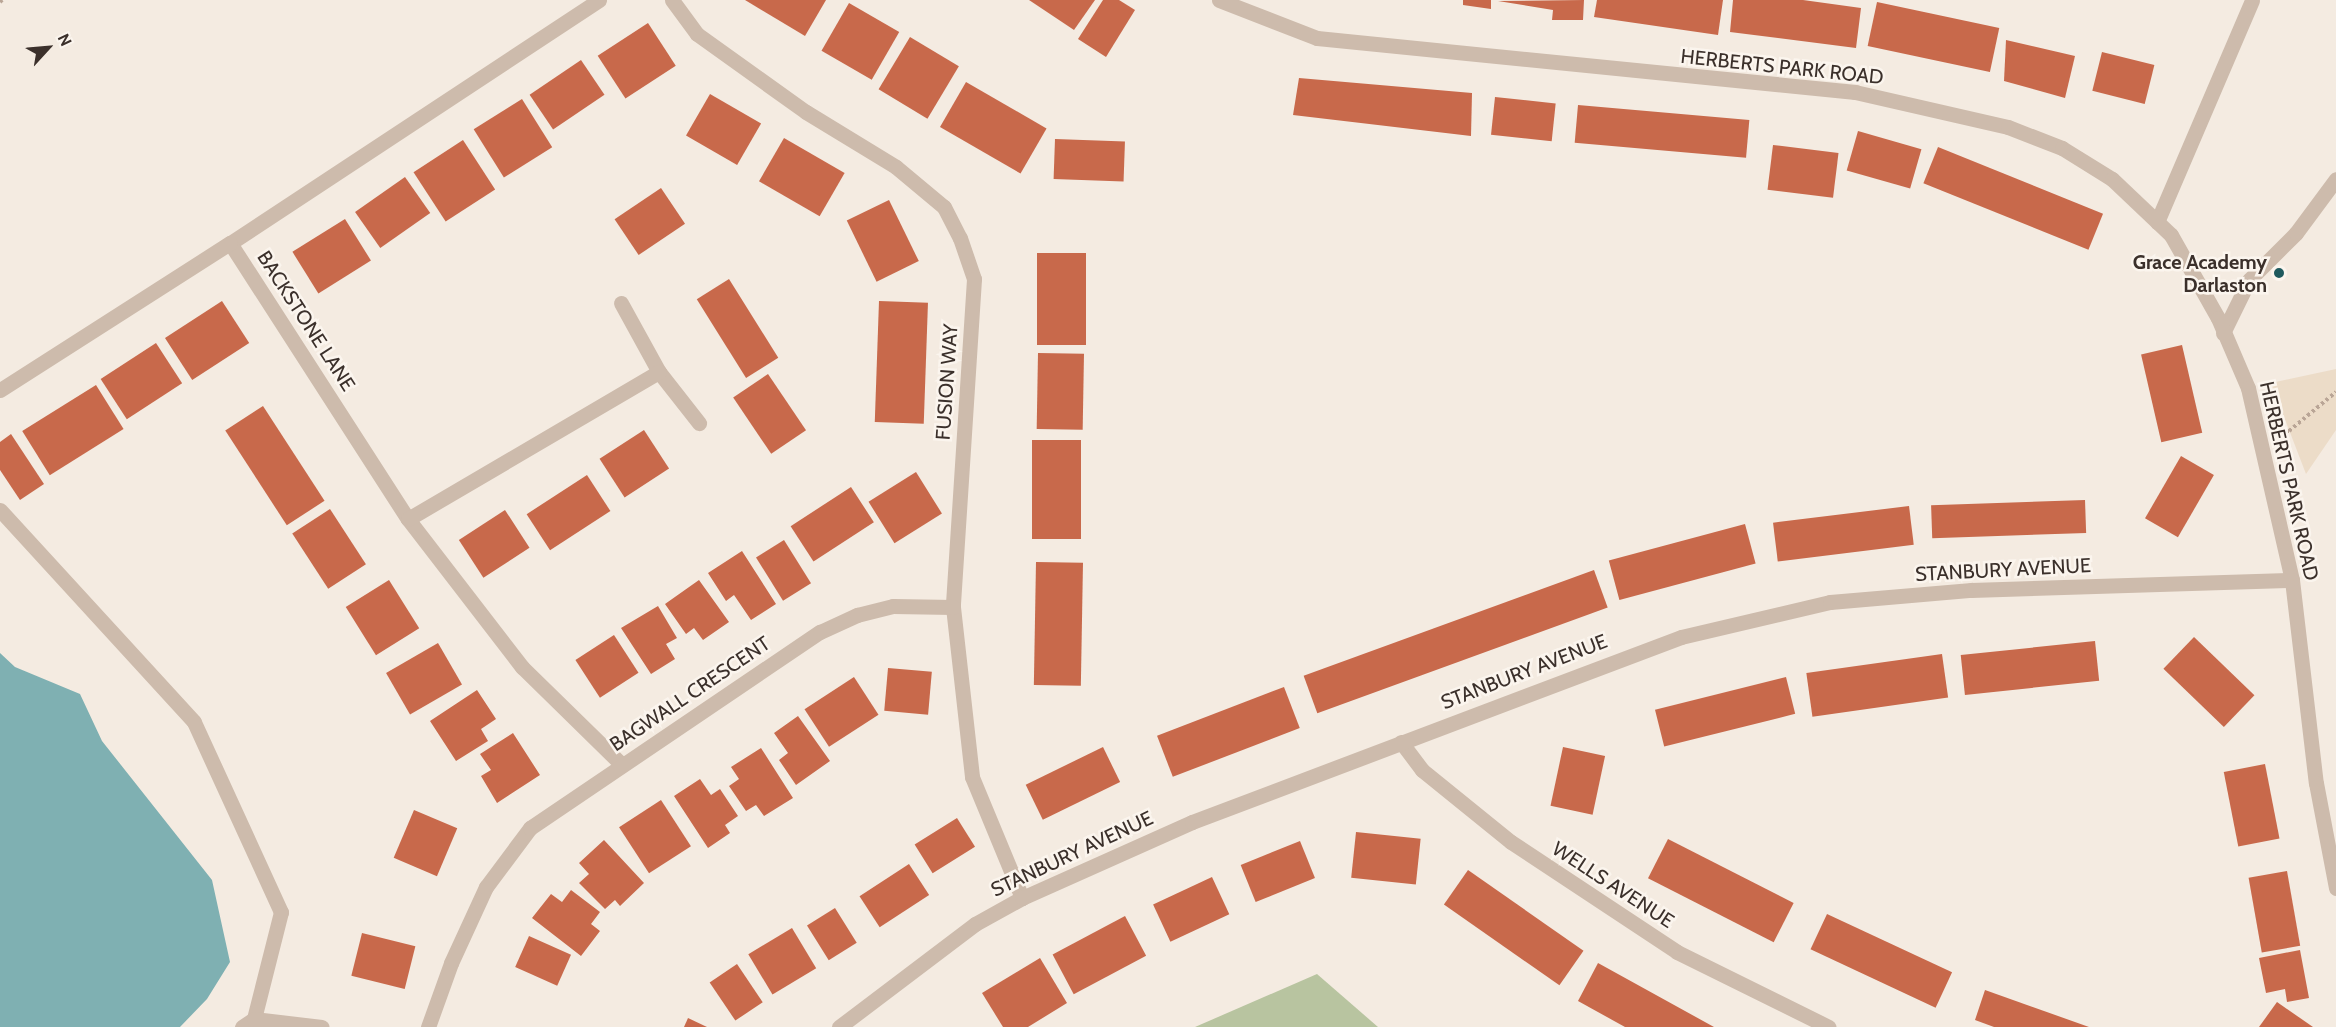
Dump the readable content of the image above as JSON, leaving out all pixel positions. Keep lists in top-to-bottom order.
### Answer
{
  "streets": {
    "street": [
      "HERBERTS PARK ROAD",
      "BACKSTONE LANE",
      "FUSION WAY",
      "STANBURY AVENUE",
      "BAGWALL CRESCENT",
      "WELLS AVENUE"
    ]
  },
  "crossings": [
    ["HERBERTS PARK ROAD", "STANBURY AVENUE"],
    ["BACKSTONE LANE", "BAGWALL CRESCENT"],
    ["FUSION WAY", "STANBURY AVENUE"],
    ["FUSION WAY", "BAGWALL CRESCENT"],
    ["STANBURY AVENUE", "WELLS AVENUE"]
  ],
  "places": ["Grace Academy Darlaston"],
  "north": "top right"
}
